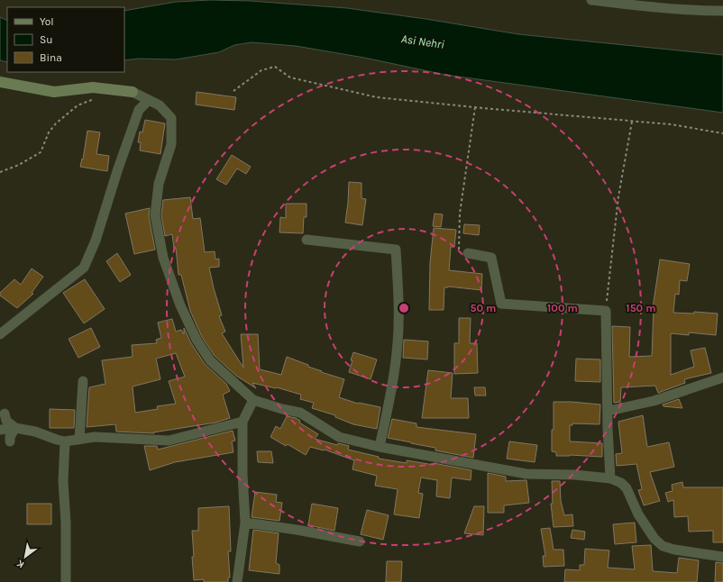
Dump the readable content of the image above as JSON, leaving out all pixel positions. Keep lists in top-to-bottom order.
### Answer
{
  "water": ["Asi Nehri"],
  "legend": ["Yol", "Su", "Bina"],
  "north": "bottom left",
  "rings": ["50 m", "100 m", "150 m"]
}
